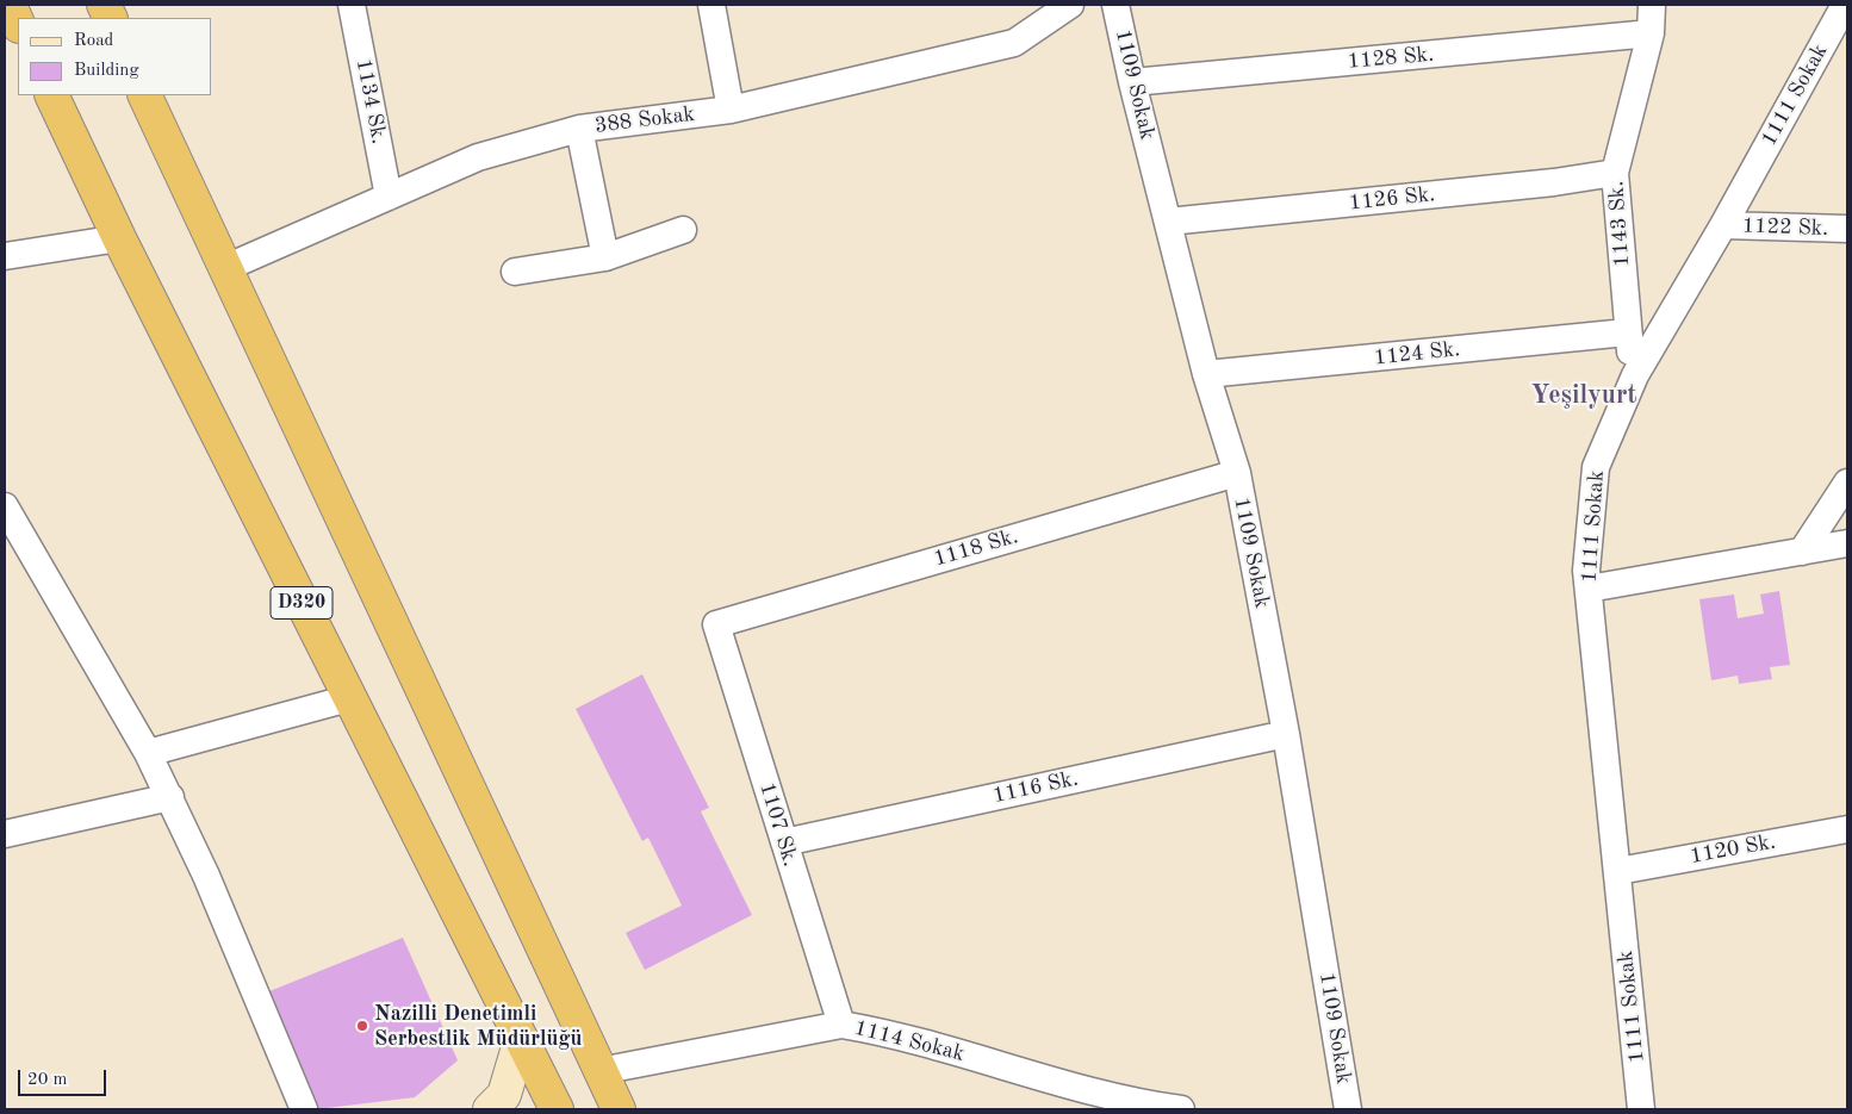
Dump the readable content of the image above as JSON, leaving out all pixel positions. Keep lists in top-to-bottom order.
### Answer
{
  "streets": {
    "highway": ["D320"],
    "street": [
      "1128 Sk.",
      "1109 Sokak",
      "1111 Sokak",
      "1134 Sk.",
      "388 Sokak",
      "1126 Sk.",
      "1143 Sk.",
      "1122 Sk.",
      "1124 Sk.",
      "1118 Sk.",
      "1116 Sk.",
      "1107 Sk.",
      "1120 Sk.",
      "1114 Sokak"
    ]
  },
  "crossings": [
    ["1128 Sk.", "1109 Sokak"],
    ["1128 Sk.", "1143 Sk."],
    ["1109 Sokak", "1126 Sk."],
    ["1109 Sokak", "1124 Sk."],
    ["1109 Sokak", "1118 Sk."],
    ["1109 Sokak", "1116 Sk."],
    ["1111 Sokak", "1143 Sk."],
    ["1111 Sokak", "1122 Sk."],
    ["1111 Sokak", "1120 Sk."],
    ["1134 Sk.", "388 Sokak"],
    ["1126 Sk.", "1143 Sk."],
    ["1143 Sk.", "1124 Sk."],
    ["1118 Sk.", "1107 Sk."],
    ["1116 Sk.", "1107 Sk."],
    ["1107 Sk.", "1114 Sokak"]
  ],
  "districts": ["Yeşilyurt"],
  "places": ["Nazilli Denetimli Serbestlik Müdürlüğü"],
  "legend": ["Road", "Building"],
  "scale_bar": "20 m"
}
